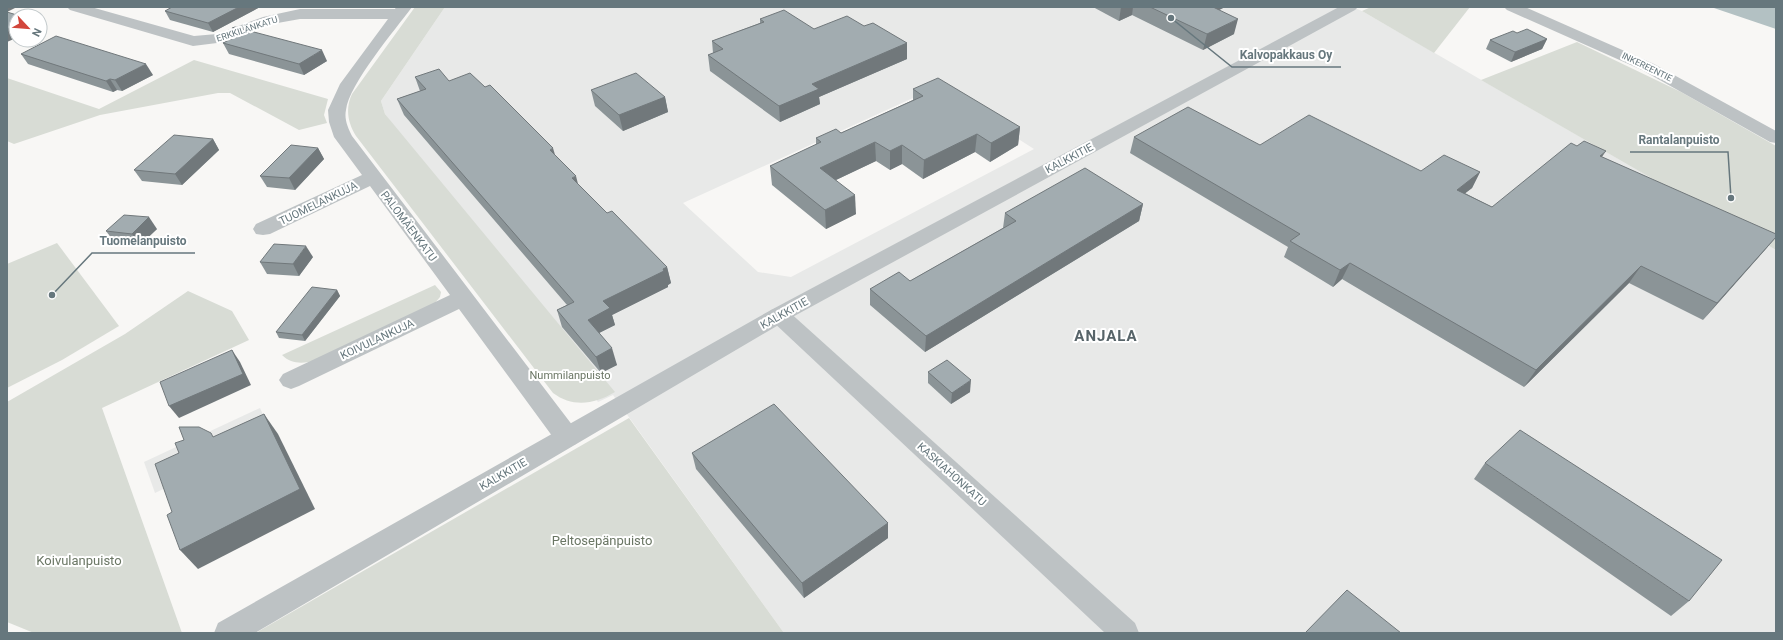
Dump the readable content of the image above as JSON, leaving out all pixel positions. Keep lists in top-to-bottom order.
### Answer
{
  "streets": {
    "street": [
      "ERKKILÄNKATU",
      "INKEREENTIE",
      "KALKKITIE",
      "TUOMELANKUJA",
      "PALOMÄENKATU",
      "KOIVULANKUJA",
      "KASKIAHONKATU"
    ]
  },
  "crossings": [
    ["ERKKILÄNKATU", "PALOMÄENKATU"],
    ["KALKKITIE", "PALOMÄENKATU"],
    ["KALKKITIE", "KASKIAHONKATU"],
    ["TUOMELANKUJA", "PALOMÄENKATU"],
    ["PALOMÄENKATU", "KOIVULANKUJA"]
  ],
  "districts": ["ANJALA"],
  "parks": ["Nummilanpuisto", "Peltosepänpuisto", "Koivulanpuisto"],
  "places": ["Kalvopakkaus Oy", "Rantalanpuisto", "Tuomelanpuisto"],
  "north": "bottom right"
}
